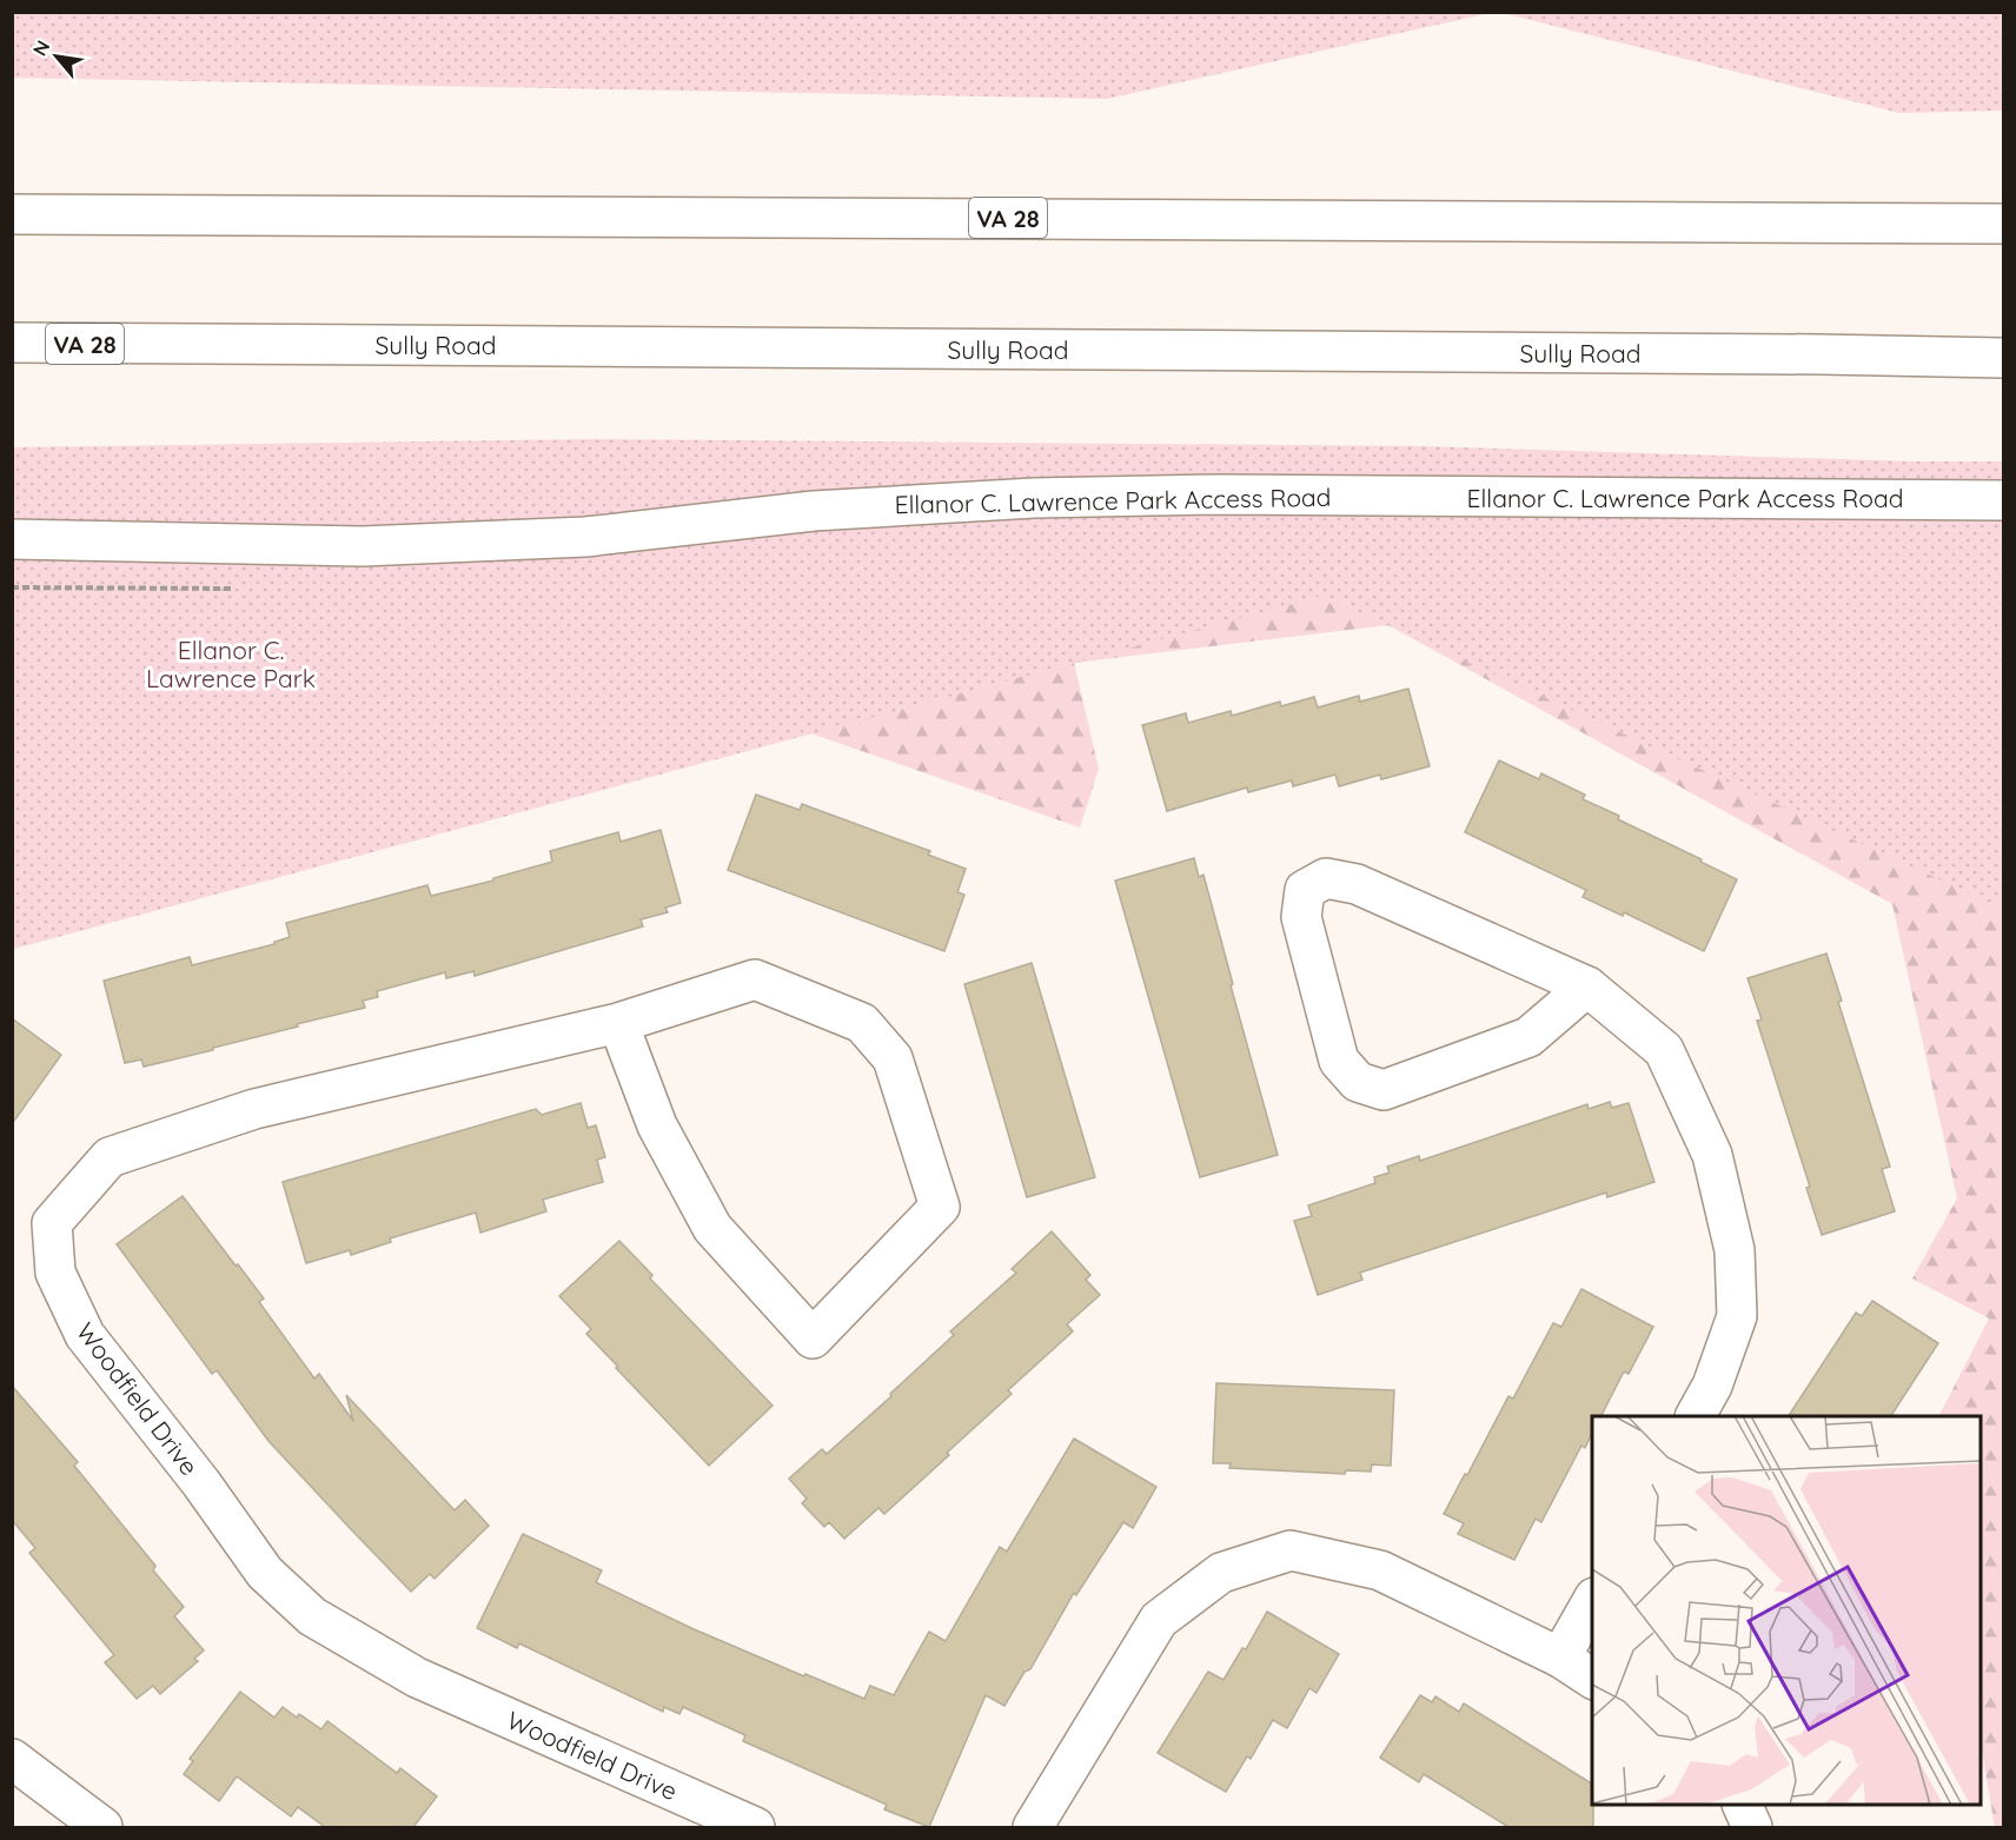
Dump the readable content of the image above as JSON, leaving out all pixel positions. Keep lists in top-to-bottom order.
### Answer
{
  "streets": {
    "main road": [
      "VA 28",
      "Sully Road",
      "Ellanor C. Lawrence Park Access Road",
      "Woodfield Drive"
    ]
  },
  "parks": ["Ellanor C. Lawrence Park"],
  "north": "top left"
}
